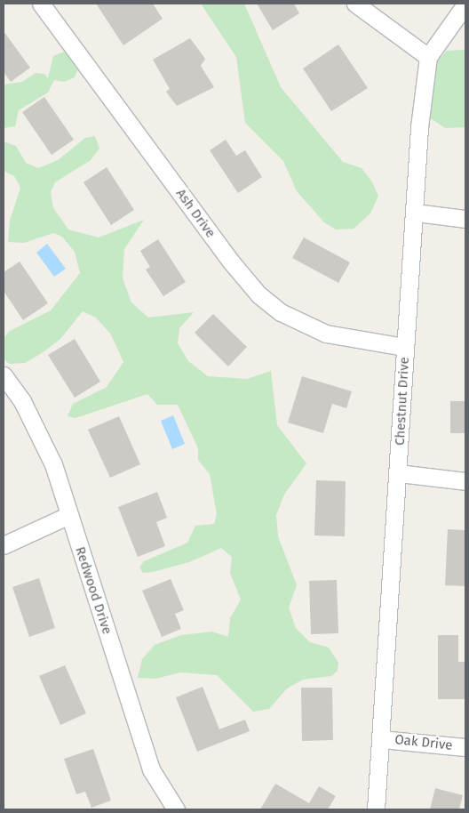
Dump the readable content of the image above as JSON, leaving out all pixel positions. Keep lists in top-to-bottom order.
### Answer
{
  "streets": {
    "street": [
      "Ash Drive",
      "Chestnut Drive",
      "Redwood Drive",
      "Oak Drive"
    ]
  },
  "crossings": [
    ["Ash Drive", "Chestnut Drive"],
    ["Chestnut Drive", "Oak Drive"]
  ]
}
